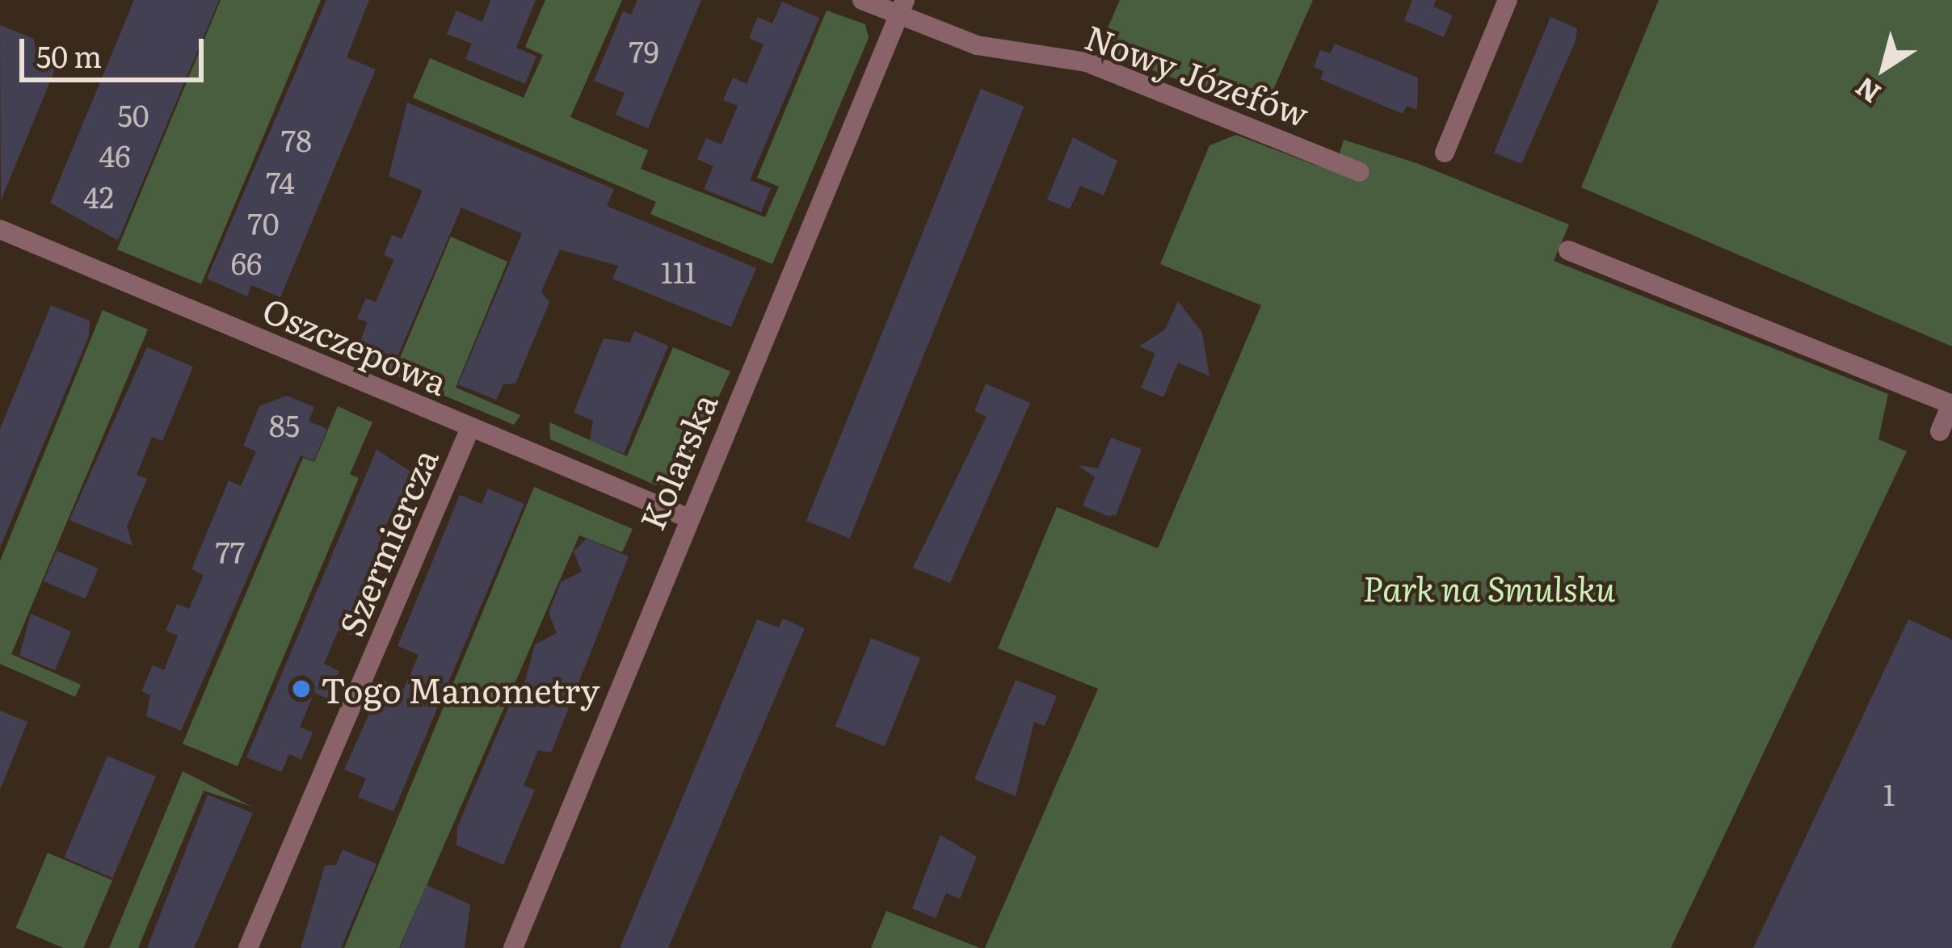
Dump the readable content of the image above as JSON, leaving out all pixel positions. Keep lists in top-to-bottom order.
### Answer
{
  "streets": {
    "street": [
      "Nowy Józefów",
      "Oszczepowa",
      "Kolarska",
      "Szermiercza"
    ]
  },
  "crossings": [
    ["Nowy Józefów", "Kolarska"],
    ["Oszczepowa", "Kolarska"],
    ["Oszczepowa", "Szermiercza"]
  ],
  "parks": ["Park na Smulsku"],
  "places": ["Togo Manometry"],
  "house_numbers": [
    "79",
    "50",
    "78",
    "46",
    "74",
    "42",
    "70",
    "66",
    "111",
    "85",
    "77",
    "1"
  ],
  "scale_bar": "50 m",
  "north": "bottom left"
}
